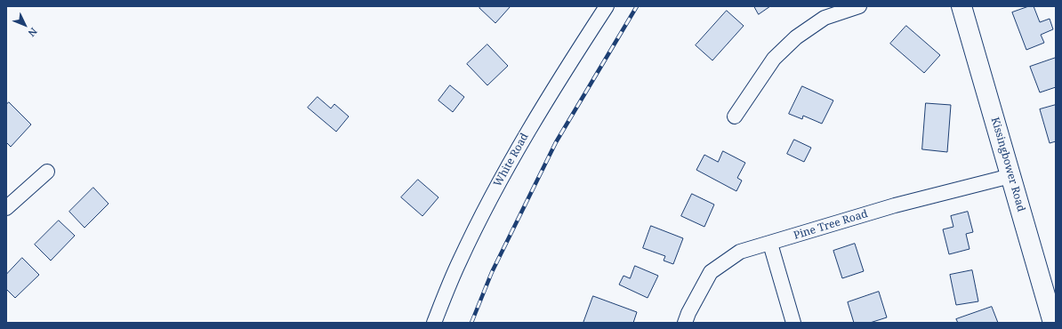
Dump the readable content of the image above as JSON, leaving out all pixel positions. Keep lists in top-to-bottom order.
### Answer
{
  "streets": {
    "street": ["White Road", "Kissingbower Road", "Pine Tree Road"]
  },
  "crossings": [
    ["Kissingbower Road", "Pine Tree Road"]
  ],
  "north": "bottom right"
}
